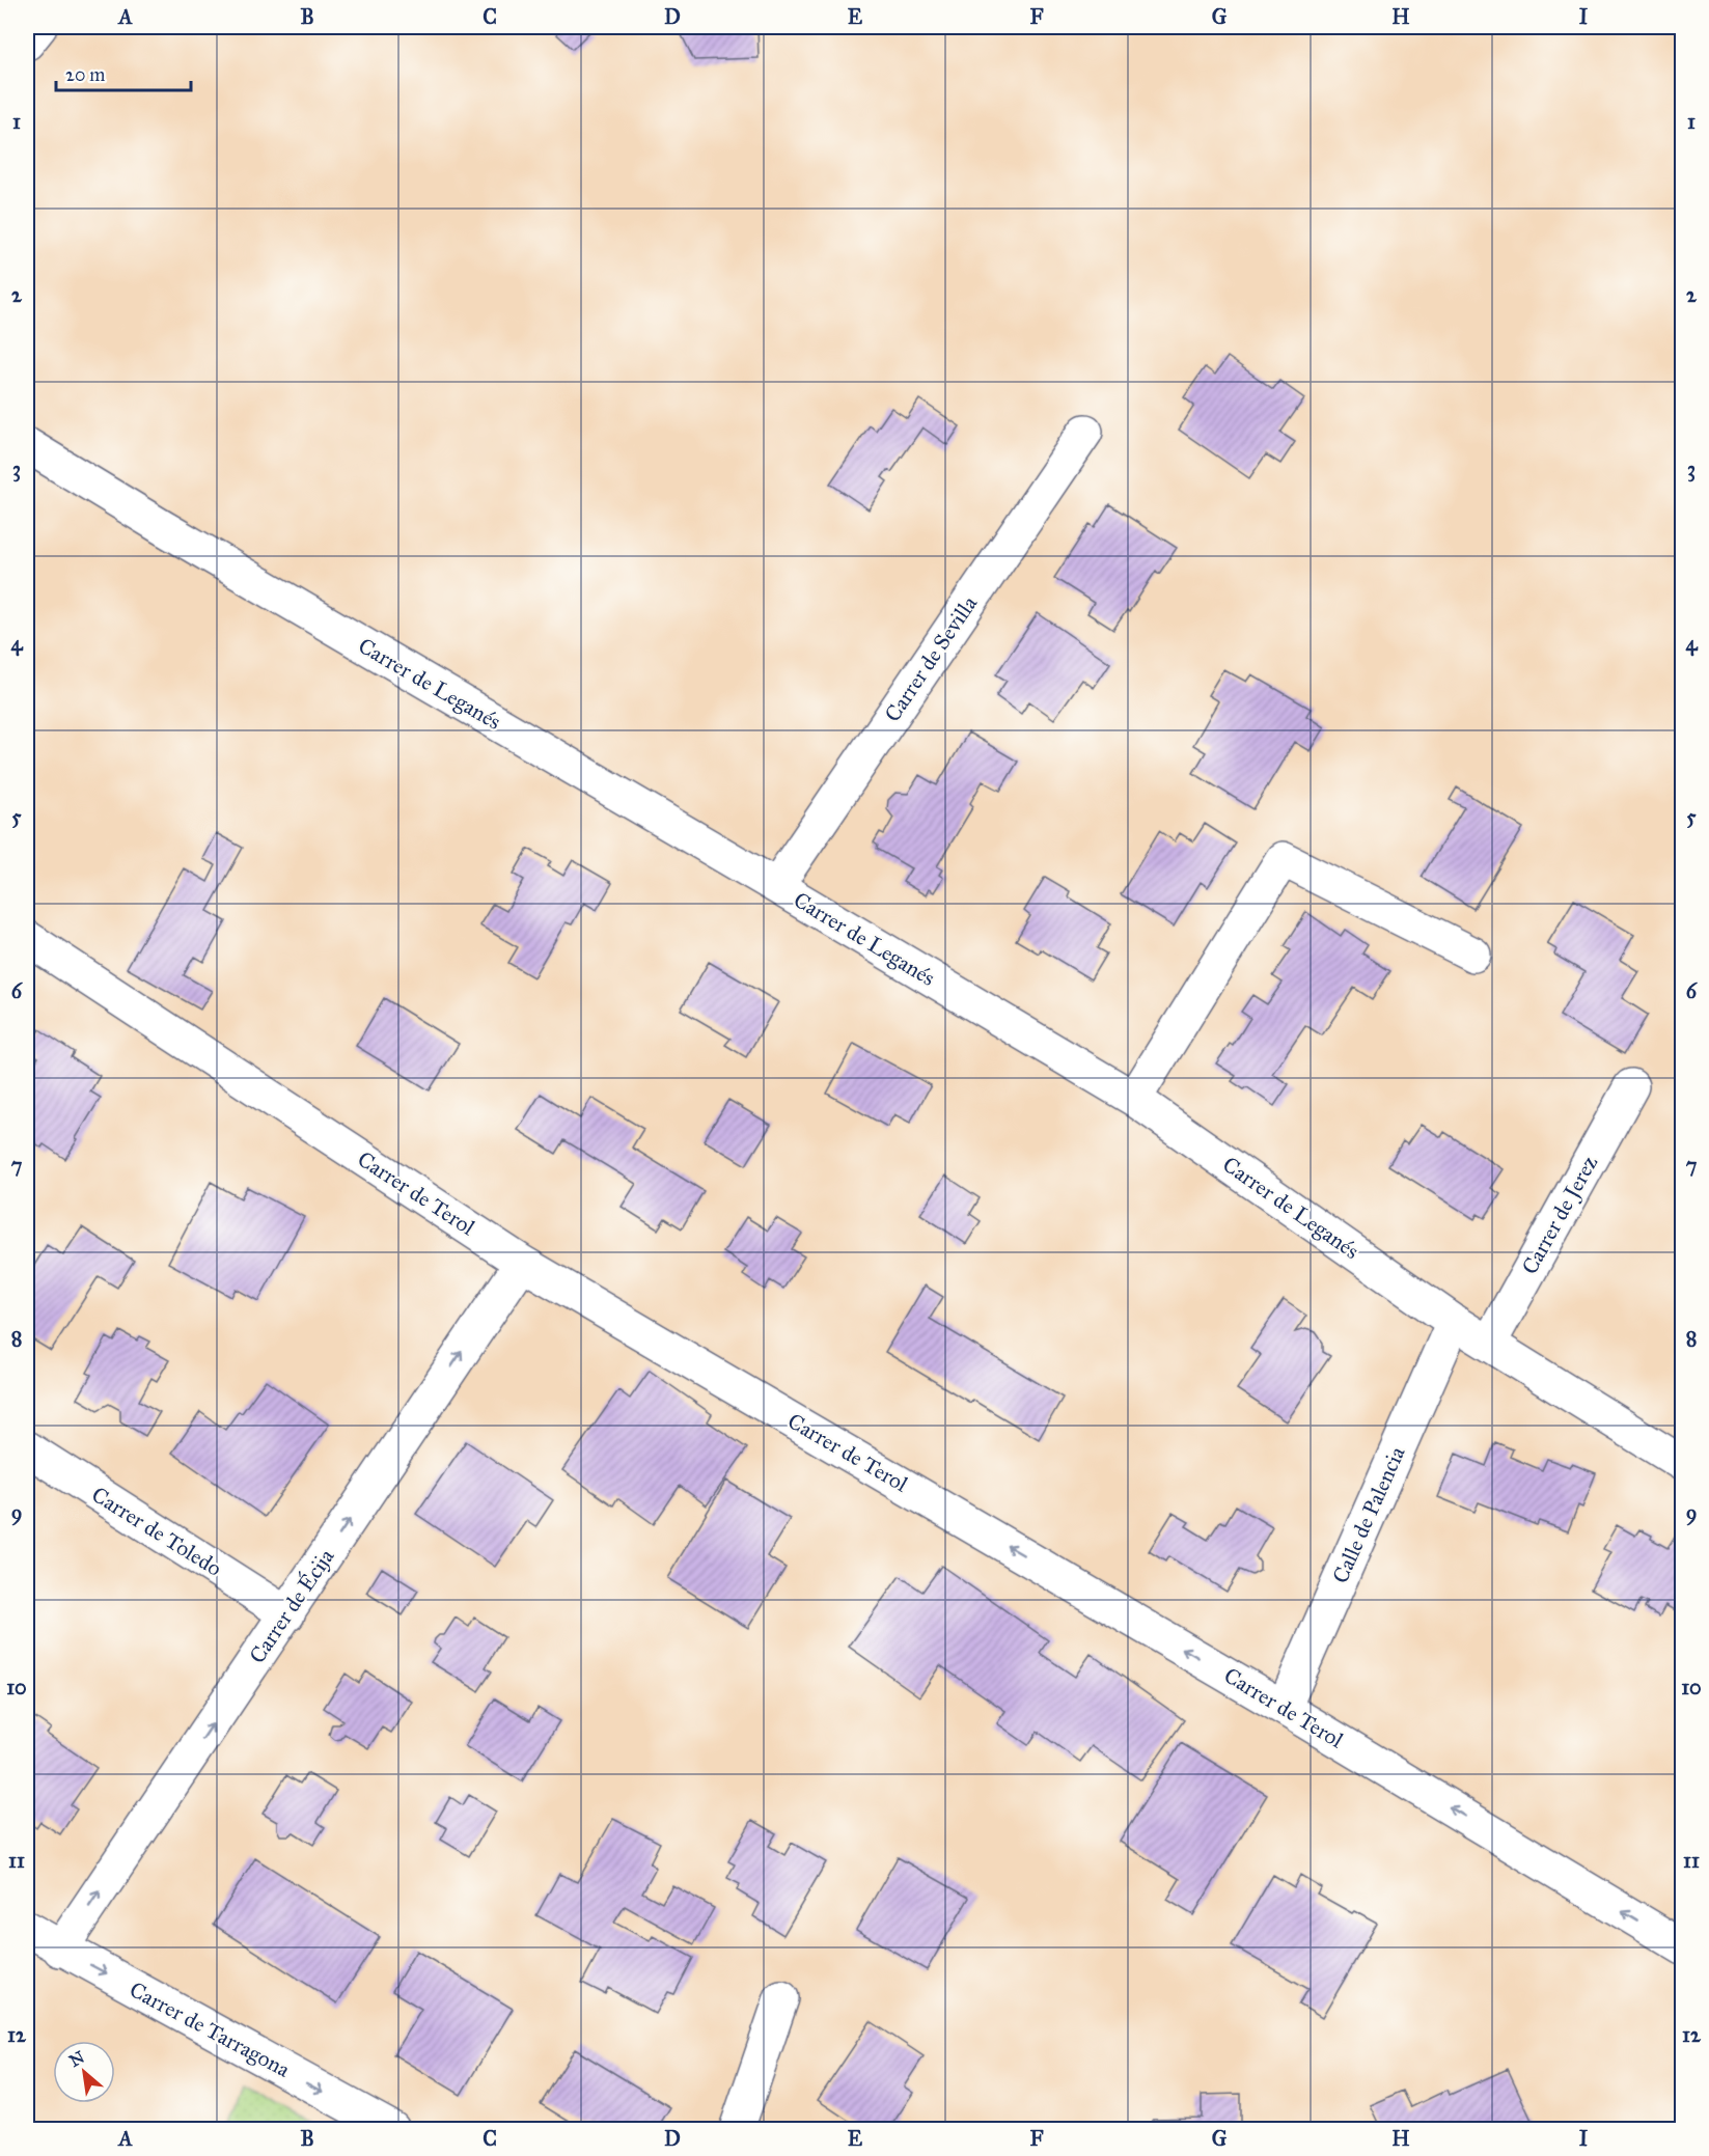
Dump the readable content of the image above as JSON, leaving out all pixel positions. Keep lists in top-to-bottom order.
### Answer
{
  "streets": {
    "street": [
      "Carrer de Sevilla",
      "Carrer de Leganés",
      "Carrer de Terol",
      "Carrer de Jerez",
      "Calle de Palencia",
      "Carrer de Toledo",
      "Carrer de Écija",
      "Carrer de Tarragona"
    ]
  },
  "crossings": [
    ["Carrer de Sevilla", "Carrer de Leganés"],
    ["Carrer de Leganés", "Carrer de Jerez"],
    ["Carrer de Leganés", "Calle de Palencia"],
    ["Carrer de Terol", "Calle de Palencia"],
    ["Carrer de Terol", "Carrer de Écija"],
    ["Carrer de Toledo", "Carrer de Écija"],
    ["Carrer de Écija", "Carrer de Tarragona"]
  ],
  "one_way": ["Carrer de Terol", "Carrer de Écija", "Carrer de Tarragona"],
  "scale_bar": "20 m",
  "north": "top left",
  "grid": {
    "columns": [
      "A",
      "B",
      "C",
      "D",
      "E",
      "F",
      "G",
      "H",
      "I"
    ],
    "rows": [
      "1",
      "2",
      "3",
      "4",
      "5",
      "6",
      "7",
      "8",
      "9",
      "10",
      "11",
      "12"
    ]
  }
}
